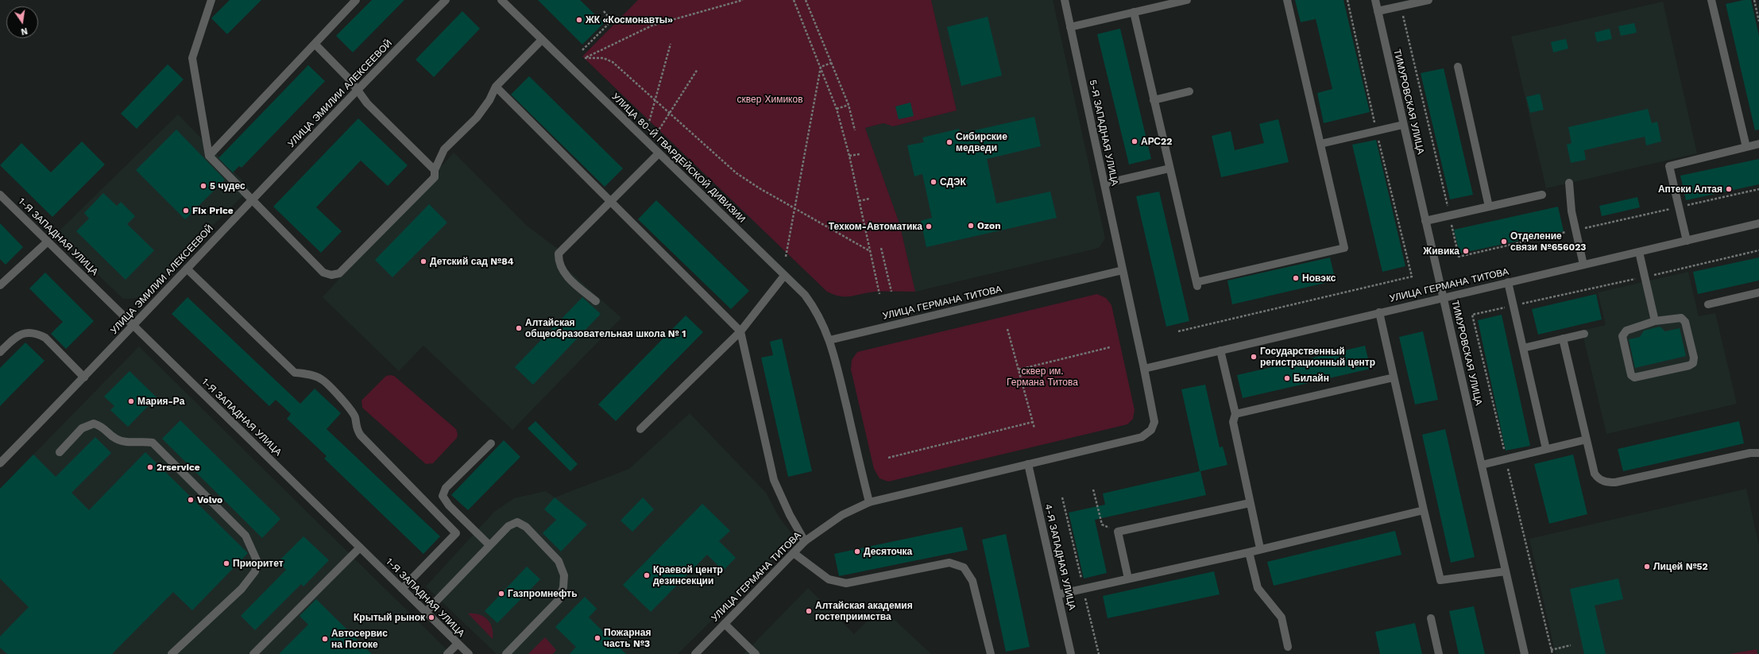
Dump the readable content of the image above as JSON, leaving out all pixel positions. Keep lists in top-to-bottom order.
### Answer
{
  "streets": {
    "street": [
      "УЛИЦА ЭМИЛИИ АЛЕКСЕЕВОЙ",
      "ТИМУРОВСКАЯ УЛИЦА",
      "5-Я ЗАПАДНАЯ УЛИЦА",
      "УЛИЦА 80-Й ГВАРДЕЙСКОЙ ДИВИЗИИ",
      "1-Я ЗАПАДНАЯ УЛИЦА",
      "УЛИЦА ГЕРМАНА ТИТОВА",
      "4-Я ЗАПАДНАЯ УЛИЦА"
    ]
  },
  "crossings": [
    ["УЛИЦА ЭМИЛИИ АЛЕКСЕЕВОЙ", "1-Я ЗАПАДНАЯ УЛИЦА"],
    ["ТИМУРОВСКАЯ УЛИЦА", "УЛИЦА ГЕРМАНА ТИТОВА"],
    ["5-Я ЗАПАДНАЯ УЛИЦА", "УЛИЦА ГЕРМАНА ТИТОВА"],
    ["УЛИЦА 80-Й ГВАРДЕЙСКОЙ ДИВИЗИИ", "УЛИЦА ГЕРМАНА ТИТОВА"],
    ["УЛИЦА ГЕРМАНА ТИТОВА", "4-Я ЗАПАДНАЯ УЛИЦА"]
  ],
  "parks": ["сквер Химиков", "сквер им. Германа Титова"],
  "places": [
    "ЖК «Космонавты»",
    "АРС22",
    "Сибирские медведи",
    "СДЭК",
    "5 чудес",
    "Аптеки Алтая",
    "Fix Price",
    "Ozon",
    "Техком-Автоматика",
    "Отделение связи №656023",
    "Живика",
    "Детский сад №84",
    "Новэкс",
    "Алтайская общеобразовательная школа № 1",
    "Государственный регистрационный центр",
    "Билайн",
    "Мария-Ра",
    "2rservice",
    "Volvo",
    "Десяточка",
    "Приоритет",
    "Лицей №52",
    "Краевой центр дезинсекции",
    "Газпромнефть",
    "Алтайская академия гостеприимства",
    "Крытый рынок",
    "Пожарная часть №3",
    "Автосервис на Потоке"
  ],
  "north": "bottom"
}
